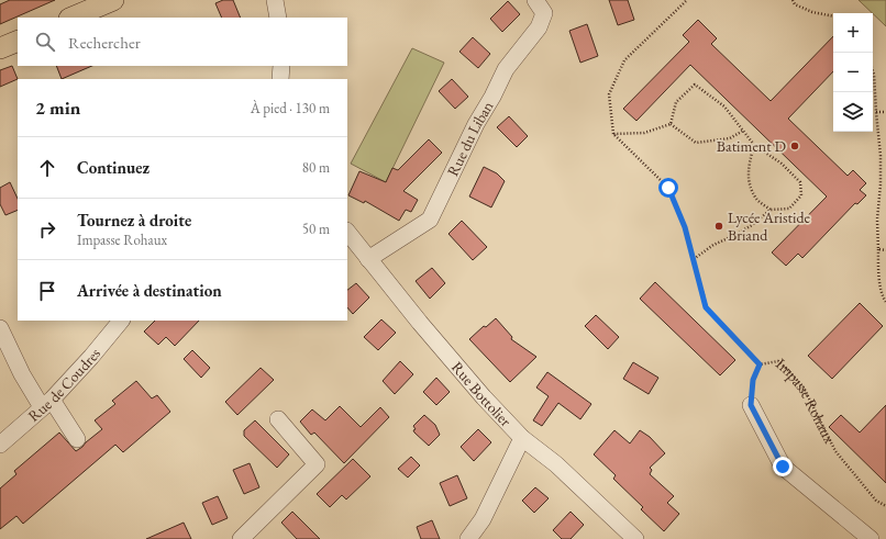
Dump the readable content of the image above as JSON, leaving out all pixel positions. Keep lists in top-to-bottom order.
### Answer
{
  "streets": {
    "street": ["Rue du Liban", "Rue de Coudres", "Rue Bottolier"],
    "path": ["Impasse Rohaux"]
  },
  "crossings": [
    ["Rue du Liban", "Rue Bottolier"]
  ],
  "places": ["Batiment D", "Lycée Aristide Briand"],
  "page": {
    "map_buttons": ["+", "−"],
    "search": "Rechercher",
    "heading": ["2 min", "À pied · 130 m"],
    "list": [
      ["Continuez", "80 m"],
      ["Tournez à droite", "Impasse Rohaux", "50 m"],
      "Arrivée à destination"
    ]
  }
}
